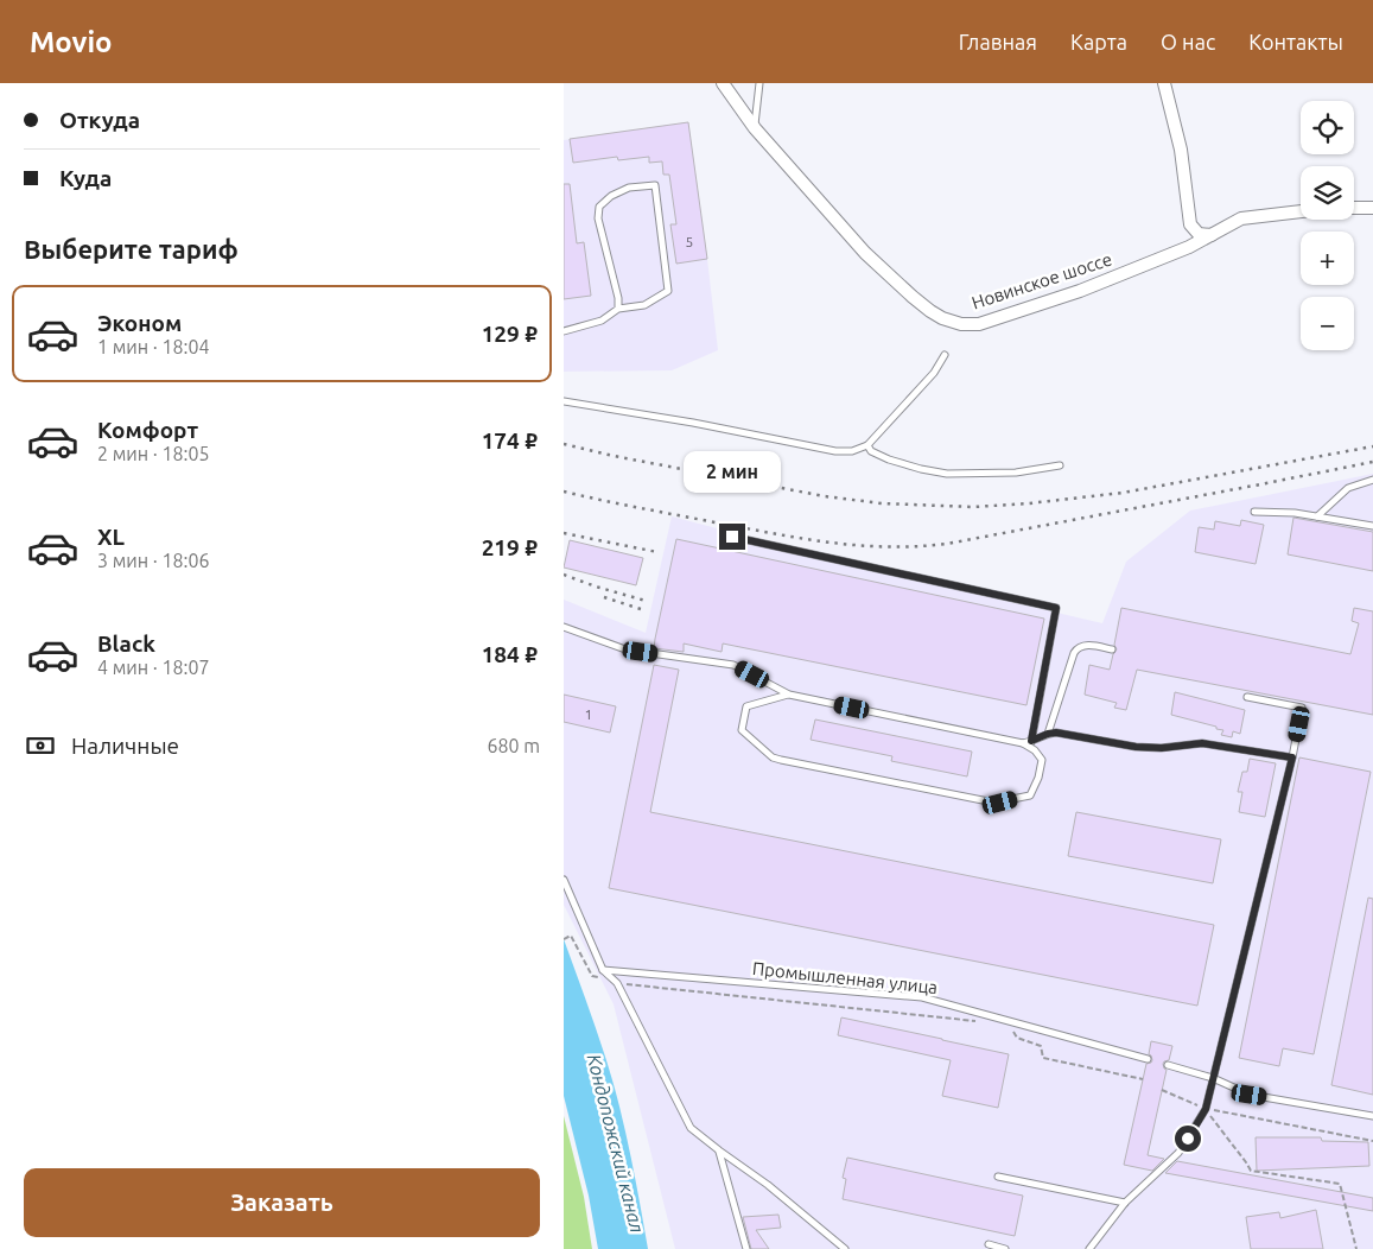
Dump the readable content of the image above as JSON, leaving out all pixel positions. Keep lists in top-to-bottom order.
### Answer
{
  "streets": {
    "street": ["Новинское шоссе"],
    "lane": ["Промышленная улица"]
  },
  "water": ["Кондопожский канал"],
  "house_numbers": ["5", "1"],
  "page": {
    "header": "Movio",
    "nav": [
      "Главная",
      "Карта",
      "О нас",
      "Контакты"
    ],
    "banner": ["Откуда", "Куда"],
    "map_buttons": ["+", "−"],
    "heading": "Выберите тариф",
    "list": [
      {
        "name": "Эконом",
        "note": "1 мин · 18:04",
        "value": "129 ₽"
      },
      {
        "name": "Комфорт",
        "note": "2 мин · 18:05",
        "value": "174 ₽"
      },
      {
        "name": "XL",
        "note": "3 мин · 18:06",
        "value": "219 ₽"
      },
      {
        "name": "Black",
        "note": "4 мин · 18:07",
        "value": "184 ₽"
      }
    ],
    "bubble": "2 мин",
    "pay": ["Наличные", "680 m"],
    "buttons": "Заказать"
  }
}
